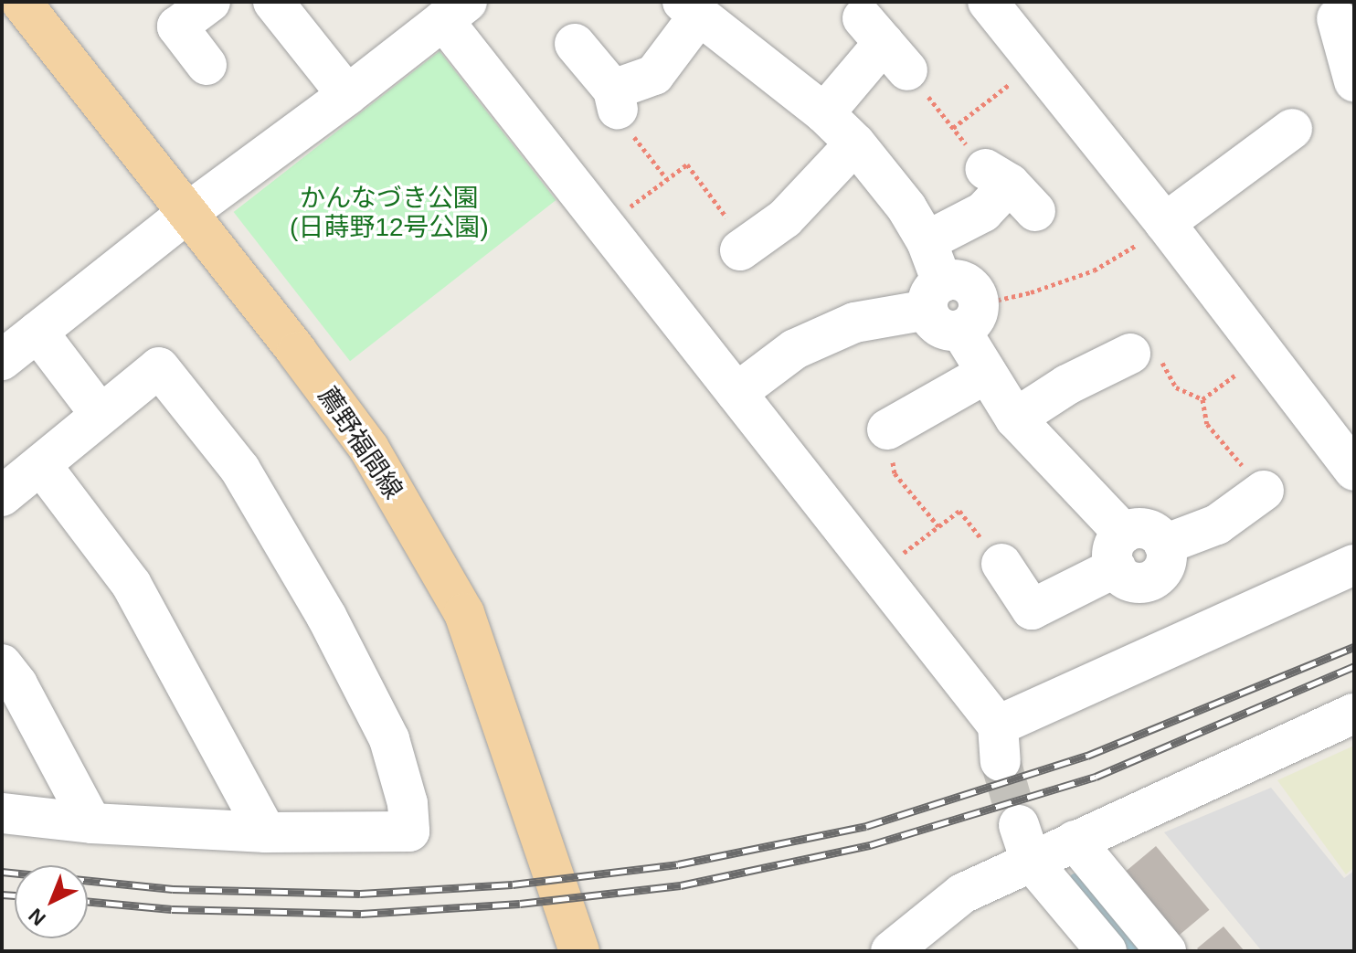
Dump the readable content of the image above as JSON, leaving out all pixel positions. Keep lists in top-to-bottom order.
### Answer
{
  "streets": {
    "main road": ["薦野福間線"]
  },
  "parks": ["かんなづき公園 (日蒔野12号公園)"],
  "north": "bottom left"
}
